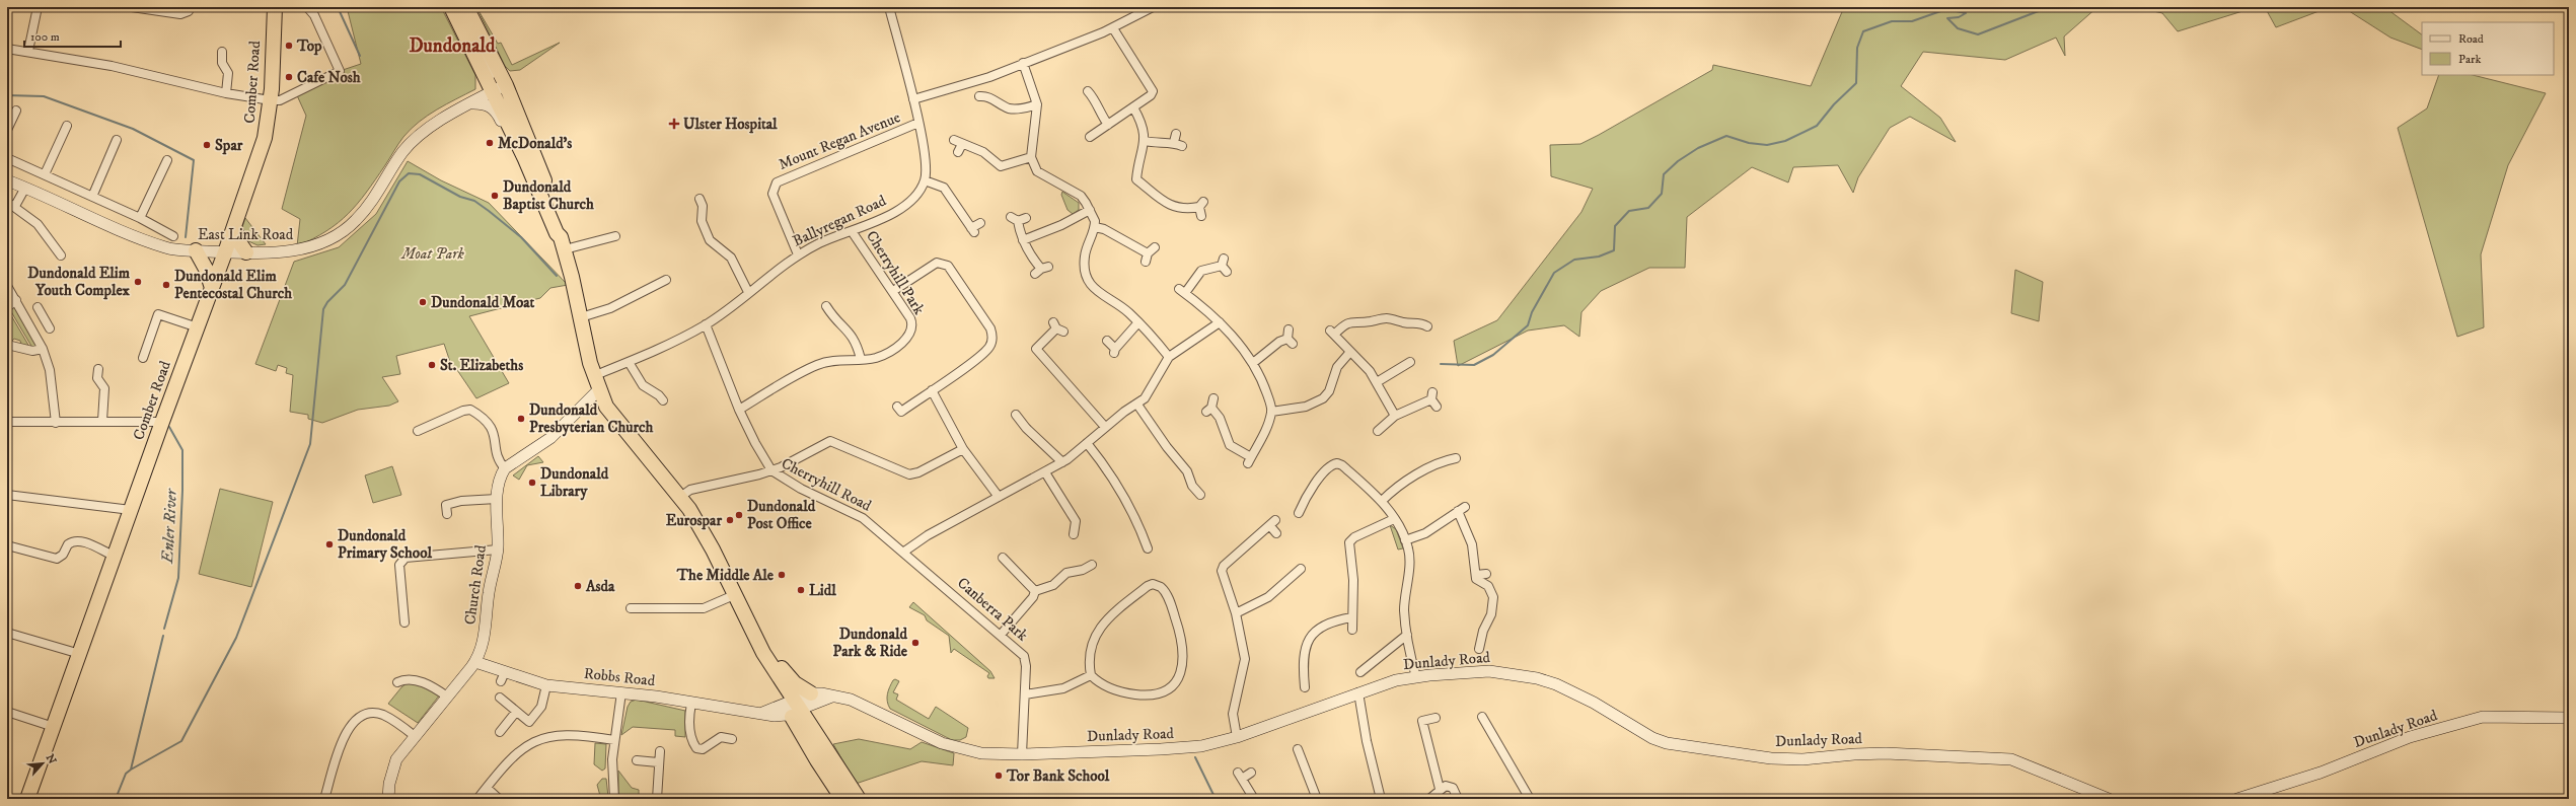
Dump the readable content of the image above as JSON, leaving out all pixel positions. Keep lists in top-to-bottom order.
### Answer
{
  "streets": {
    "highway": ["Comber Road"],
    "street": [
      "Mount Regan Avenue",
      "Ballyregan Road",
      "East Link Road",
      "Cherryhill Park",
      "Cherryhill Road",
      "Church Road",
      "Canberra Park",
      "Dunlady Road",
      "Robbs Road"
    ]
  },
  "crossings": [
    ["Comber Road", "East Link Road"],
    ["Mount Regan Avenue", "Ballyregan Road"],
    ["Ballyregan Road", "Cherryhill Park"],
    ["Cherryhill Road", "Canberra Park"],
    ["Church Road", "Robbs Road"],
    ["Canberra Park", "Dunlady Road"]
  ],
  "districts": ["Dundonald"],
  "water": ["Enler River"],
  "parks": ["Moat Park"],
  "places": {
    "other": [
      "Top",
      "Cafe Nosh",
      "McDonald's",
      "Spar",
      "Dundonald Baptist Church",
      "Dundonald Elim Youth Complex",
      "Dundonald Elim Pentecostal Church",
      "Dundonald Moat",
      "St. Elizabeths",
      "Dundonald Presbyterian Church",
      "Dundonald Library",
      "Dundonald Post Office",
      "Eurospar",
      "Dundonald Primary School",
      "The Middle Ale",
      "Asda",
      "Lidl",
      "Dundonald Park & Ride",
      "Tor Bank School"
    ],
    "health": ["Ulster Hospital"]
  },
  "legend": ["Road", "Park"],
  "scale_bar": "100 m",
  "north": "top right"
}
